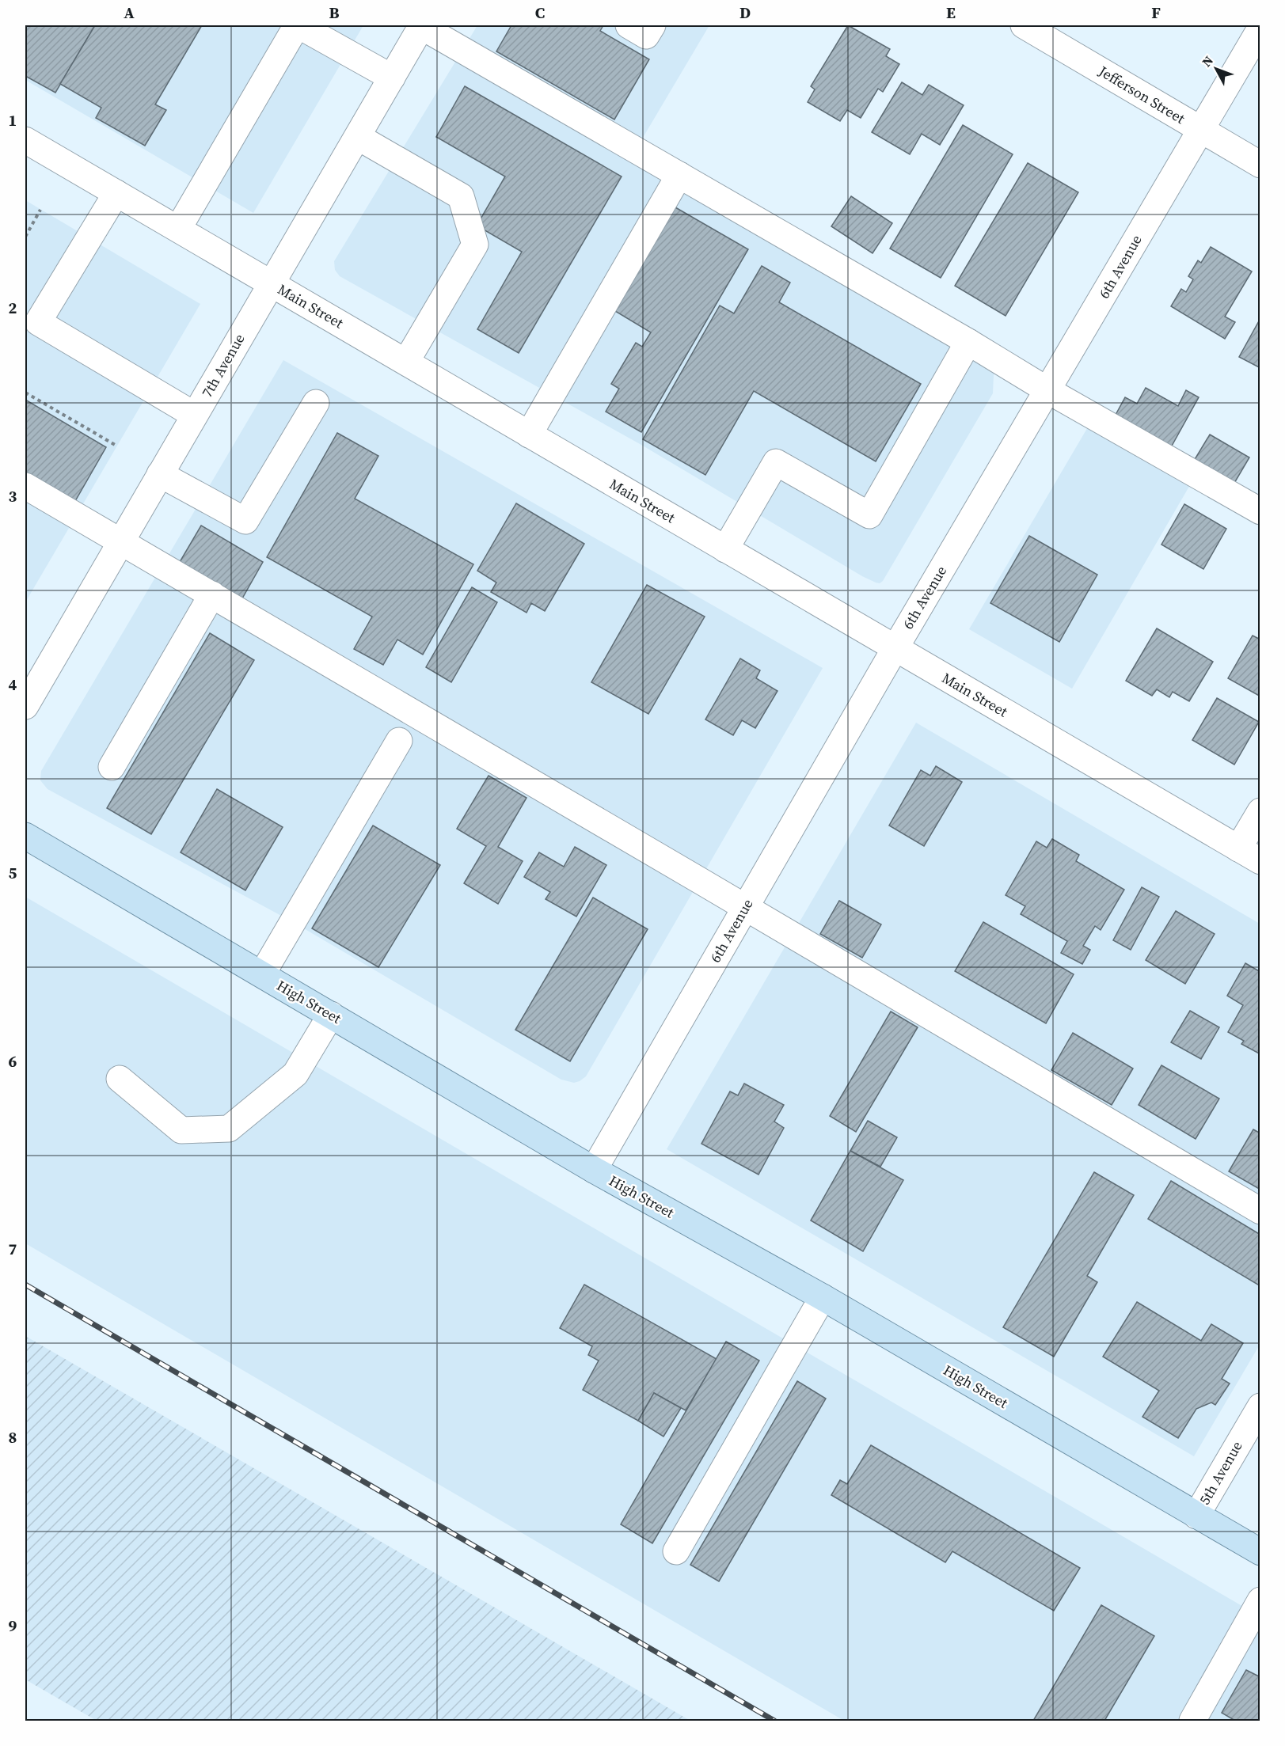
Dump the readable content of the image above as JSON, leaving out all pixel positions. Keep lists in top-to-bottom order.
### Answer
{
  "streets": {
    "main road": ["High Street"],
    "street": [
      "Jefferson Street",
      "6th Avenue",
      "Main Street",
      "7th Avenue",
      "5th Avenue"
    ]
  },
  "crossings": [
    ["Jefferson Street", "6th Avenue"],
    ["6th Avenue", "Main Street"],
    ["6th Avenue", "High Street"],
    ["Main Street", "7th Avenue"],
    ["High Street", "5th Avenue"]
  ],
  "north": "top left",
  "grid": {
    "columns": [
      "A",
      "B",
      "C",
      "D",
      "E",
      "F"
    ],
    "rows": [
      "1",
      "2",
      "3",
      "4",
      "5",
      "6",
      "7",
      "8",
      "9"
    ]
  }
}
